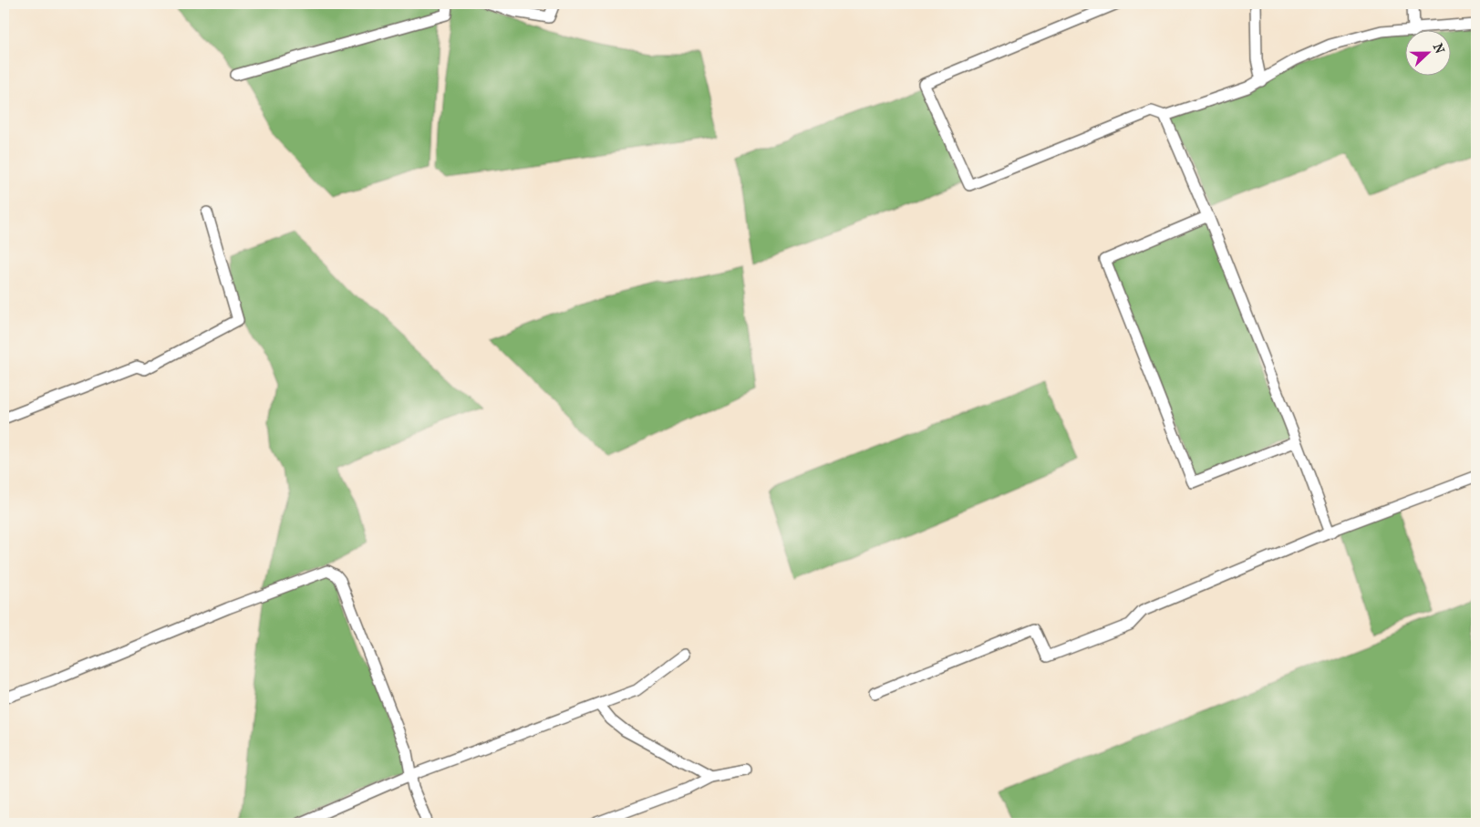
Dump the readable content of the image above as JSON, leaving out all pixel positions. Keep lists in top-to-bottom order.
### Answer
{
  "north": "right"
}
